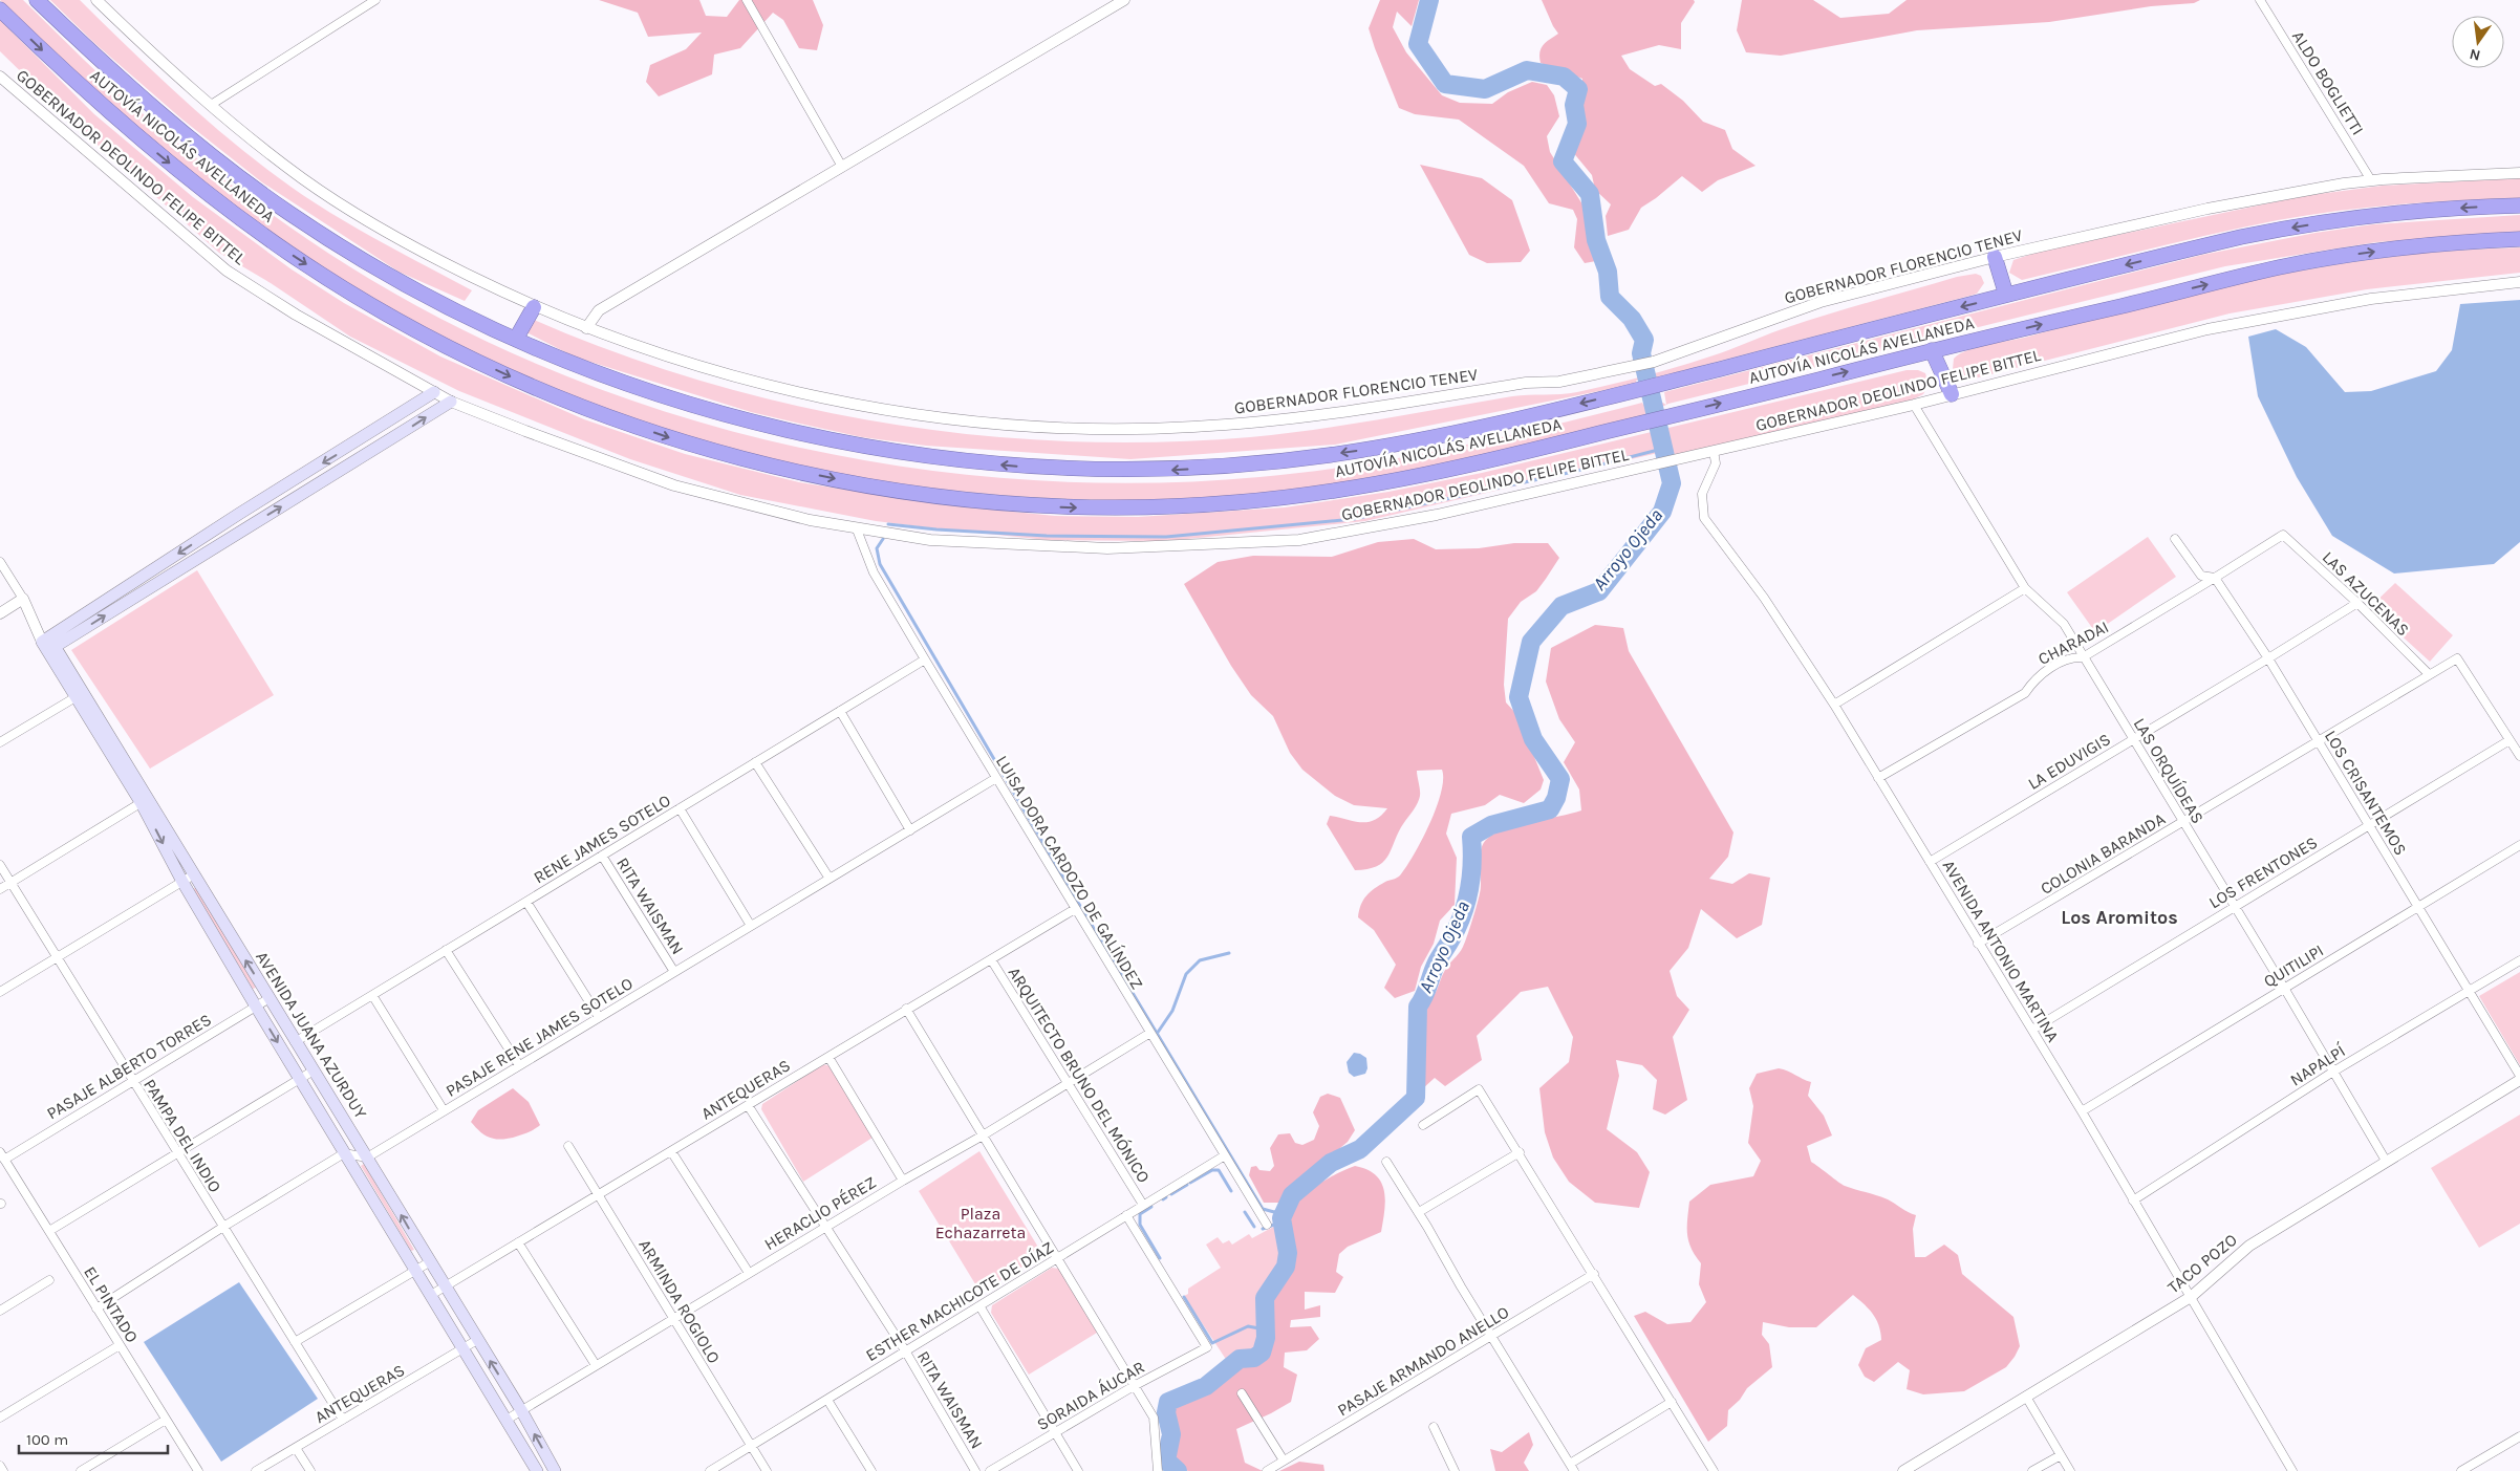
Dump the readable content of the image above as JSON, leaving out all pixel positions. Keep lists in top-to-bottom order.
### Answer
{
  "streets": {
    "highway": ["AUTOVÍA NICOLÁS AVELLANEDA"],
    "main road": ["AVENIDA JUANA AZURDUY"],
    "street": [
      "ALDO BOGLIETTI",
      "GOBERNADOR DEOLINDO FELIPE BITTEL",
      "GOBERNADOR FLORENCIO TENEV",
      "LAS AZUCENAS",
      "CHARADAI",
      "LA EDUVIGIS",
      "LAS ORQUÍDEAS",
      "LOS CRISANTEMOS",
      "RENE JAMES SOTELO",
      "COLONIA BARANDA",
      "LUISA DORA CARDOZO DE GALÍNDEZ",
      "LOS FRENTONES",
      "RITA WAISMAN",
      "AVENIDA ANTONIO MARTINA",
      "QUITILIPI",
      "PASAJE RENE JAMES SOTELO",
      "NAPALPÍ",
      "PASAJE ALBERTO TORRES",
      "ARQUITECTO BRUNO DEL MÓNICO",
      "ANTEQUERAS",
      "PAMPA DEL INDIO",
      "HERACLIO PÉREZ",
      "TACO POZO",
      "ARMINDA ROGIOLO",
      "ESTHER MACHICOTE DE DÍAZ",
      "EL PINTADO",
      "PASAJE ARMANDO ANELLO",
      "SORAIDA ÁUCAR"
    ]
  },
  "crossings": [
    ["ALDO BOGLIETTI", "GOBERNADOR FLORENCIO TENEV"],
    ["GOBERNADOR DEOLINDO FELIPE BITTEL", "LAS ORQUÍDEAS"],
    ["GOBERNADOR DEOLINDO FELIPE BITTEL", "LUISA DORA CARDOZO DE GALÍNDEZ"],
    ["GOBERNADOR DEOLINDO FELIPE BITTEL", "AVENIDA ANTONIO MARTINA"],
    ["LAS AZUCENAS", "CHARADAI"],
    ["LAS AZUCENAS", "LA EDUVIGIS"],
    ["LAS AZUCENAS", "COLONIA BARANDA"],
    ["CHARADAI", "LAS ORQUÍDEAS"],
    ["CHARADAI", "LOS CRISANTEMOS"],
    ["CHARADAI", "AVENIDA ANTONIO MARTINA"],
    ["LA EDUVIGIS", "LAS ORQUÍDEAS"],
    ["LA EDUVIGIS", "LOS CRISANTEMOS"],
    ["LA EDUVIGIS", "AVENIDA ANTONIO MARTINA"],
    ["LAS ORQUÍDEAS", "COLONIA BARANDA"],
    ["LAS ORQUÍDEAS", "LOS FRENTONES"],
    ["LAS ORQUÍDEAS", "QUITILIPI"],
    ["LAS ORQUÍDEAS", "NAPALPÍ"],
    ["LAS ORQUÍDEAS", "TACO POZO"],
    ["LOS CRISANTEMOS", "COLONIA BARANDA"],
    ["LOS CRISANTEMOS", "LOS FRENTONES"],
    ["LOS CRISANTEMOS", "QUITILIPI"],
    ["LOS CRISANTEMOS", "NAPALPÍ"],
    ["RENE JAMES SOTELO", "LUISA DORA CARDOZO DE GALÍNDEZ"],
    ["RENE JAMES SOTELO", "RITA WAISMAN"],
    ["RENE JAMES SOTELO", "AVENIDA JUANA AZURDUY"],
    ["COLONIA BARANDA", "LOS FRENTONES"],
    ["COLONIA BARANDA", "AVENIDA ANTONIO MARTINA"],
    ["LUISA DORA CARDOZO DE GALÍNDEZ", "PASAJE RENE JAMES SOTELO"],
    ["LUISA DORA CARDOZO DE GALÍNDEZ", "ANTEQUERAS"],
    ["LUISA DORA CARDOZO DE GALÍNDEZ", "HERACLIO PÉREZ"],
    ["LUISA DORA CARDOZO DE GALÍNDEZ", "ESTHER MACHICOTE DE DÍAZ"],
    ["LOS FRENTONES", "AVENIDA ANTONIO MARTINA"],
    ["RITA WAISMAN", "PASAJE RENE JAMES SOTELO"],
    ["RITA WAISMAN", "ANTEQUERAS"],
    ["RITA WAISMAN", "HERACLIO PÉREZ"],
    ["RITA WAISMAN", "ESTHER MACHICOTE DE DÍAZ"],
    ["AVENIDA ANTONIO MARTINA", "QUITILIPI"],
    ["AVENIDA ANTONIO MARTINA", "NAPALPÍ"],
    ["AVENIDA ANTONIO MARTINA", "TACO POZO"],
    ["AVENIDA JUANA AZURDUY", "PASAJE RENE JAMES SOTELO"],
    ["AVENIDA JUANA AZURDUY", "PASAJE ALBERTO TORRES"],
    ["AVENIDA JUANA AZURDUY", "ANTEQUERAS"],
    ["AVENIDA JUANA AZURDUY", "HERACLIO PÉREZ"],
    ["PASAJE ALBERTO TORRES", "PAMPA DEL INDIO"],
    ["PASAJE ALBERTO TORRES", "EL PINTADO"],
    ["ARQUITECTO BRUNO DEL MÓNICO", "ANTEQUERAS"],
    ["ARQUITECTO BRUNO DEL MÓNICO", "HERACLIO PÉREZ"],
    ["ARQUITECTO BRUNO DEL MÓNICO", "ESTHER MACHICOTE DE DÍAZ"],
    ["ANTEQUERAS", "PAMPA DEL INDIO"],
    ["ANTEQUERAS", "ARMINDA ROGIOLO"],
    ["HERACLIO PÉREZ", "ARMINDA ROGIOLO"],
    ["ARMINDA ROGIOLO", "ESTHER MACHICOTE DE DÍAZ"],
    ["ESTHER MACHICOTE DE DÍAZ", "SORAIDA ÁUCAR"]
  ],
  "districts": ["Los Aromitos"],
  "water": ["Arroyo Ojeda"],
  "parks": ["Plaza Echazarreta"],
  "scale_bar": "100 m",
  "north": "bottom"
}
